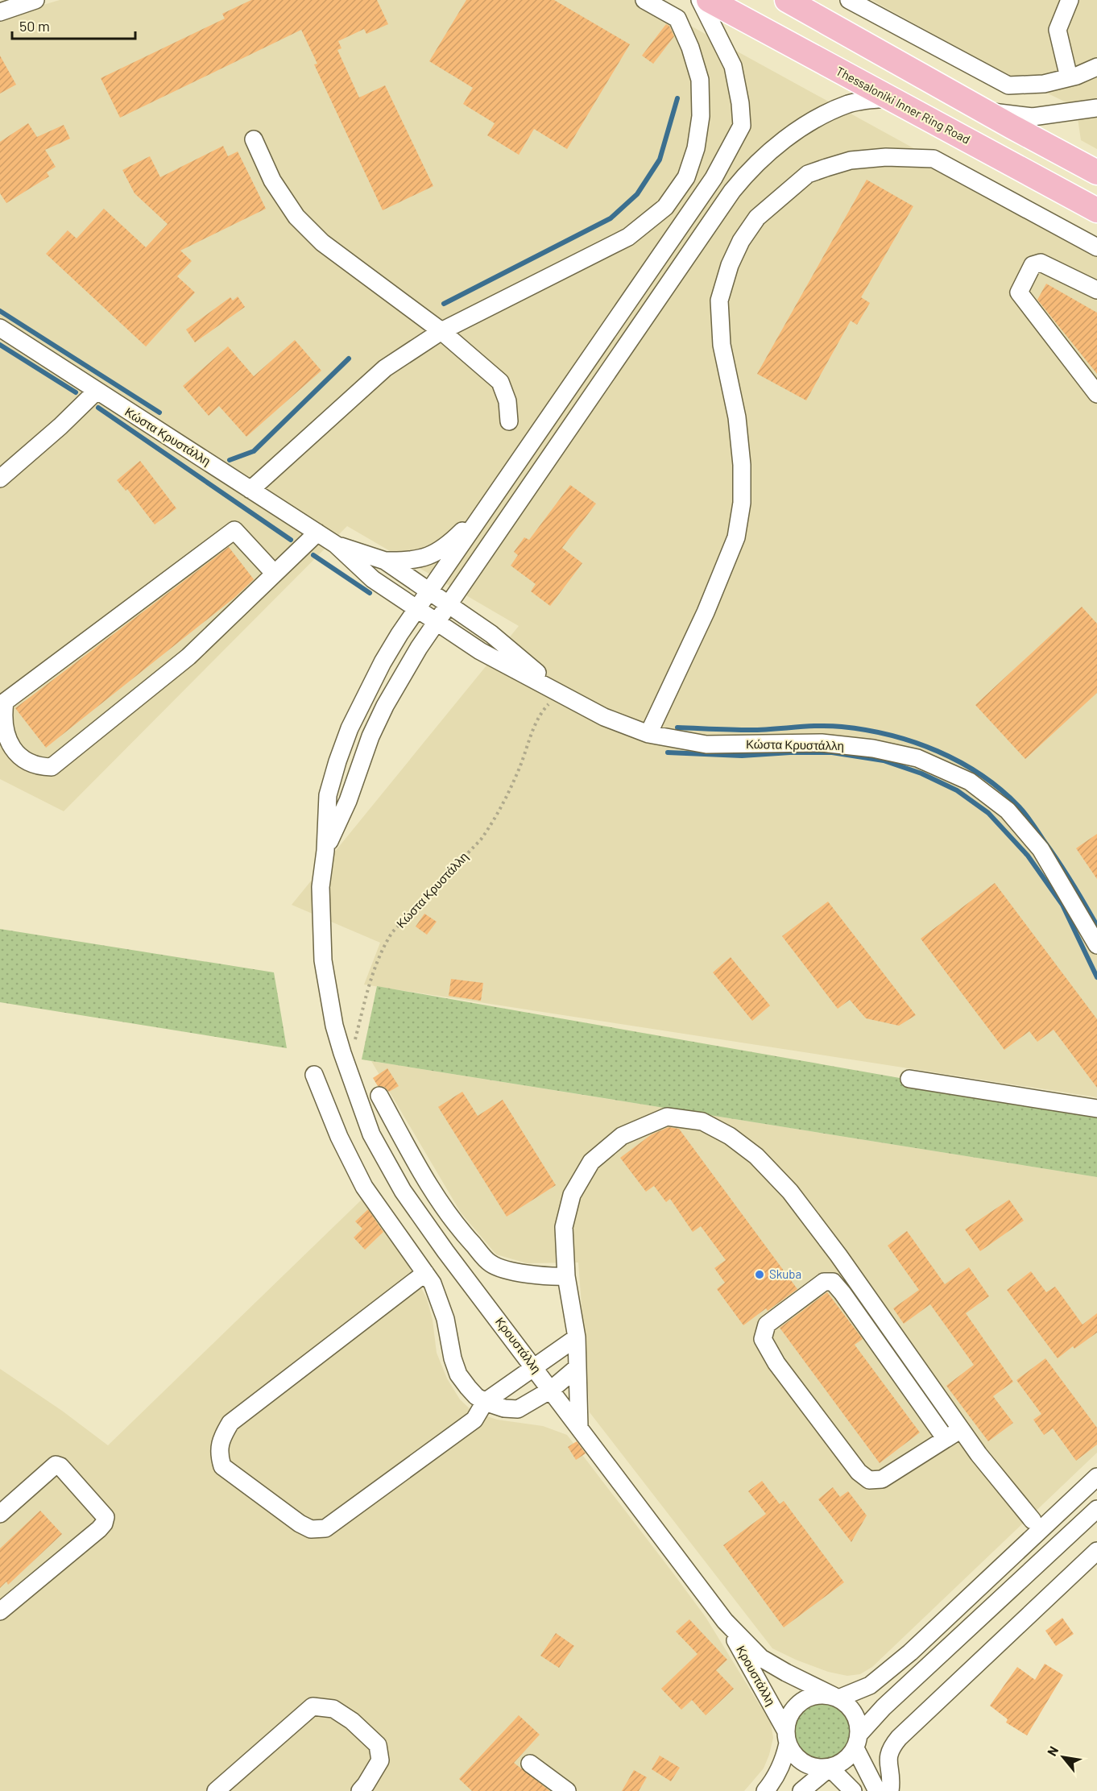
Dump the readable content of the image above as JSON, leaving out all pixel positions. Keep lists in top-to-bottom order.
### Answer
{
  "streets": {
    "highway": ["Thessaloniki Inner Ring Road"],
    "street": ["Κώστα Κρυστάλλη", "Κρουστάλλη"]
  },
  "crossings": [
    ["Κώστα Κρυστάλλη", "Κρουστάλλη"]
  ],
  "places": ["Skuba"],
  "scale_bar": "50 m",
  "north": "top left"
}
